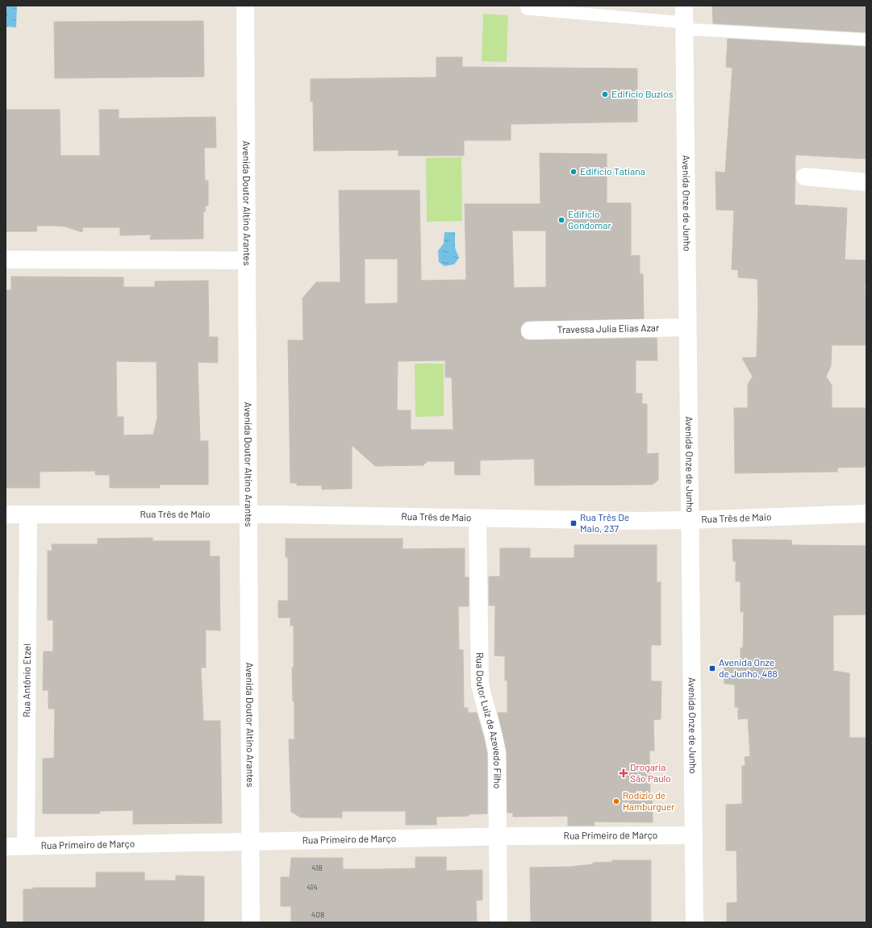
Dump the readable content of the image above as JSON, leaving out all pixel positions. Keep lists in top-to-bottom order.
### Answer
{
  "streets": {
    "street": [
      "Avenida Doutor Altino Arantes",
      "Avenida Onze de Junho",
      "Travessa Julia Elias Azar",
      "Rua Três de Maio",
      "Rua Antônio Etzel",
      "Rua Doutor Luiz de Azevedo Filho",
      "Rua Primeiro de Março"
    ]
  },
  "crossings": [
    ["Avenida Doutor Altino Arantes", "Rua Três de Maio"],
    ["Avenida Doutor Altino Arantes", "Rua Primeiro de Março"],
    ["Avenida Onze de Junho", "Travessa Julia Elias Azar"],
    ["Avenida Onze de Junho", "Rua Três de Maio"],
    ["Avenida Onze de Junho", "Rua Primeiro de Março"],
    ["Rua Três de Maio", "Rua Antônio Etzel"],
    ["Rua Três de Maio", "Rua Doutor Luiz de Azevedo Filho"],
    ["Rua Antônio Etzel", "Rua Primeiro de Março"],
    ["Rua Doutor Luiz de Azevedo Filho", "Rua Primeiro de Março"]
  ],
  "places": {
    "other": [
      "Edifício Buzios",
      "Edifício Tatiana",
      "Edifício Gondomar",
      "Rodízio de Hamburguer"
    ],
    "transit": ["Rua Três De Maio, 237", "Avenida Onze de Junho, 488"],
    "health": ["Drogaria São Paulo"]
  },
  "house_numbers": ["418", "414", "408"]
}
